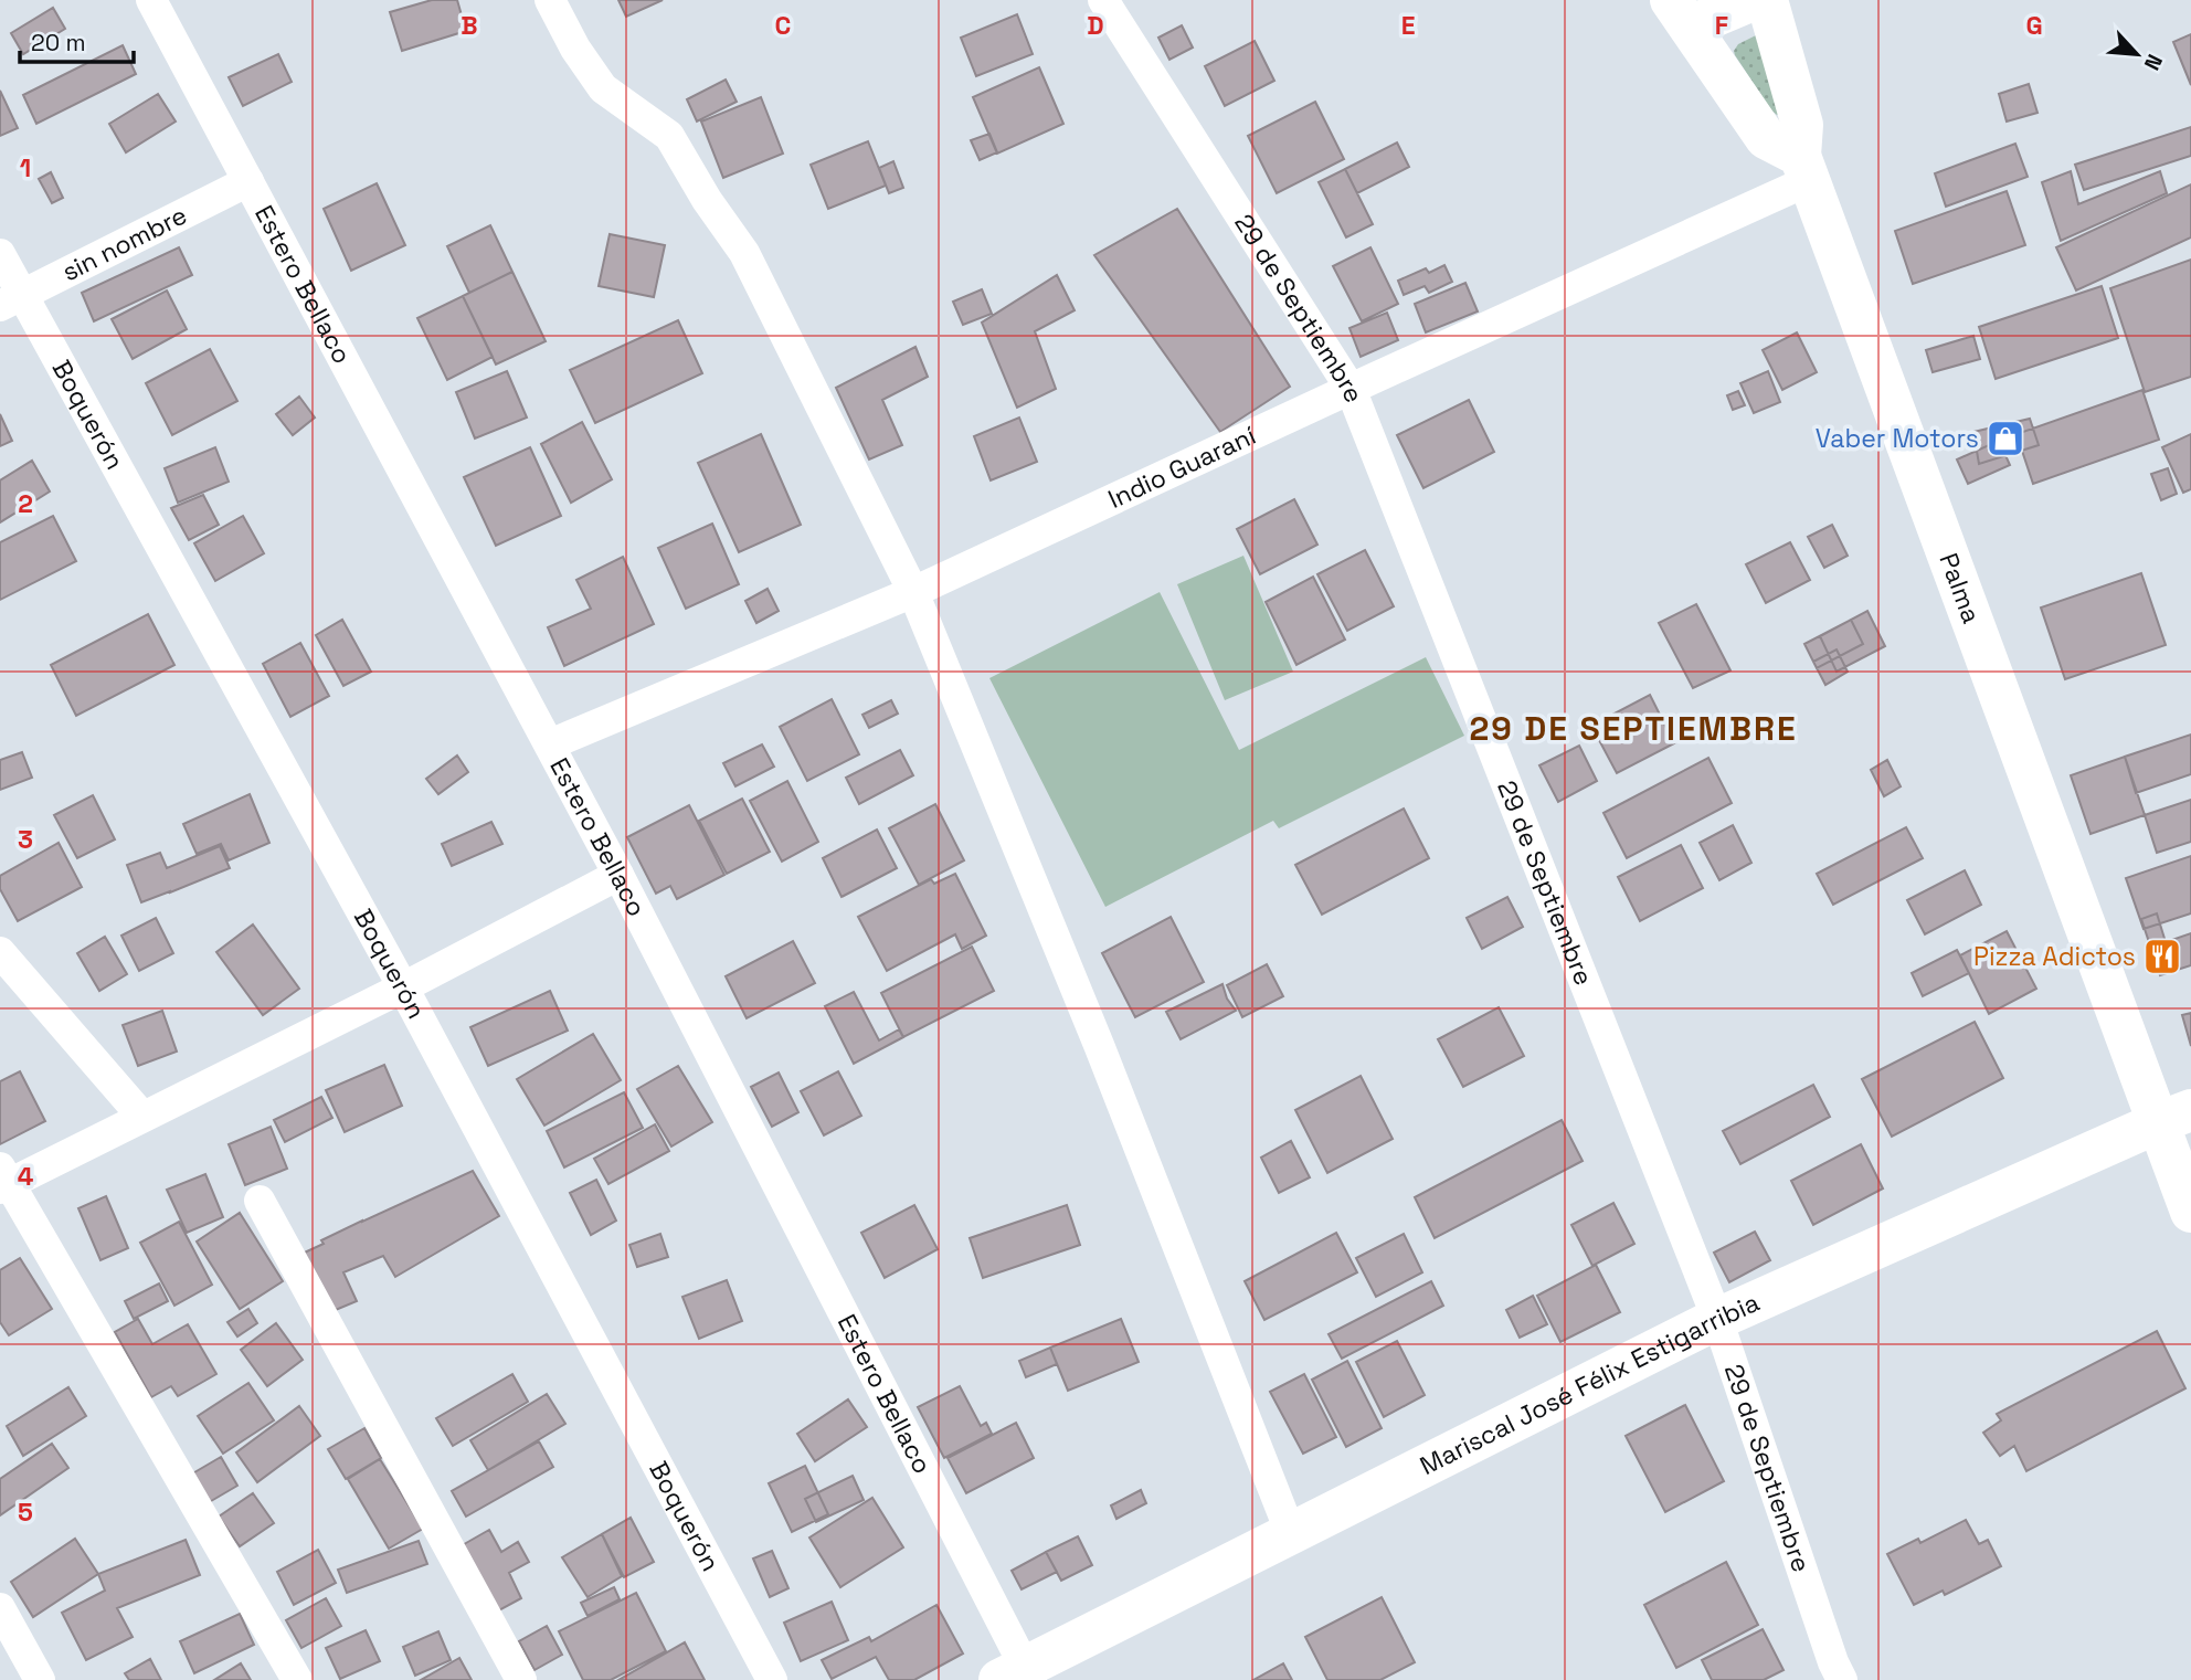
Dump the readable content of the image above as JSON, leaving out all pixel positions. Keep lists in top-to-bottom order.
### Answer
{
  "streets": {
    "street": [
      "sin nombre",
      "Estero Bellaco",
      "29 de Septiembre",
      "Boquerón",
      "Indio Guaraní",
      "Palma",
      "Mariscal José Félix Estigarribia"
    ]
  },
  "crossings": [
    ["sin nombre", "Estero Bellaco"],
    ["sin nombre", "Boquerón"],
    ["Estero Bellaco", "Indio Guaraní"],
    ["Estero Bellaco", "Mariscal José Félix Estigarribia"],
    ["29 de Septiembre", "Indio Guaraní"],
    ["29 de Septiembre", "Mariscal José Félix Estigarribia"],
    ["Indio Guaraní", "Palma"],
    ["Palma", "Mariscal José Félix Estigarribia"]
  ],
  "districts": ["29 DE SEPTIEMBRE"],
  "places": {
    "shop": ["Vaber Motors"],
    "restaurant": ["Pizza Adictos"]
  },
  "scale_bar": "20 m",
  "north": "bottom right",
  "grid": {
    "columns": [
      "B",
      "C",
      "D",
      "E",
      "F",
      "G"
    ],
    "rows": [
      "1",
      "2",
      "3",
      "4",
      "5"
    ]
  }
}
